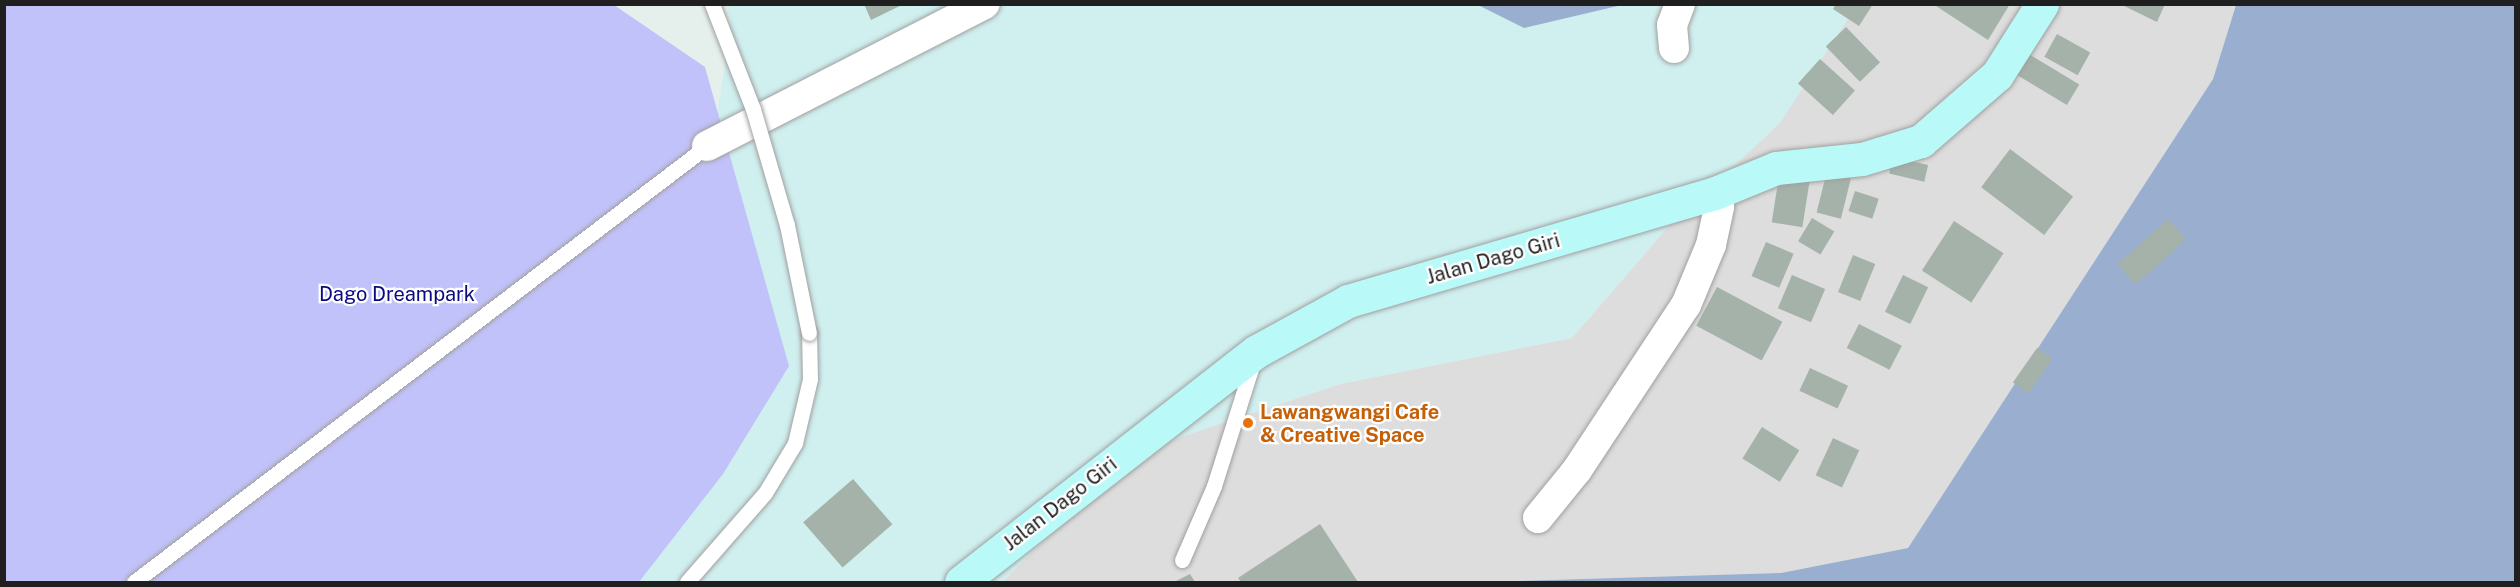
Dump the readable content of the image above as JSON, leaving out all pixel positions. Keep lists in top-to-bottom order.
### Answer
{
  "streets": {
    "main road": ["Jalan Dago Giri"]
  },
  "parks": ["Dago Dreampark"],
  "places": ["Lawangwangi Cafe & Creative Space"]
}
